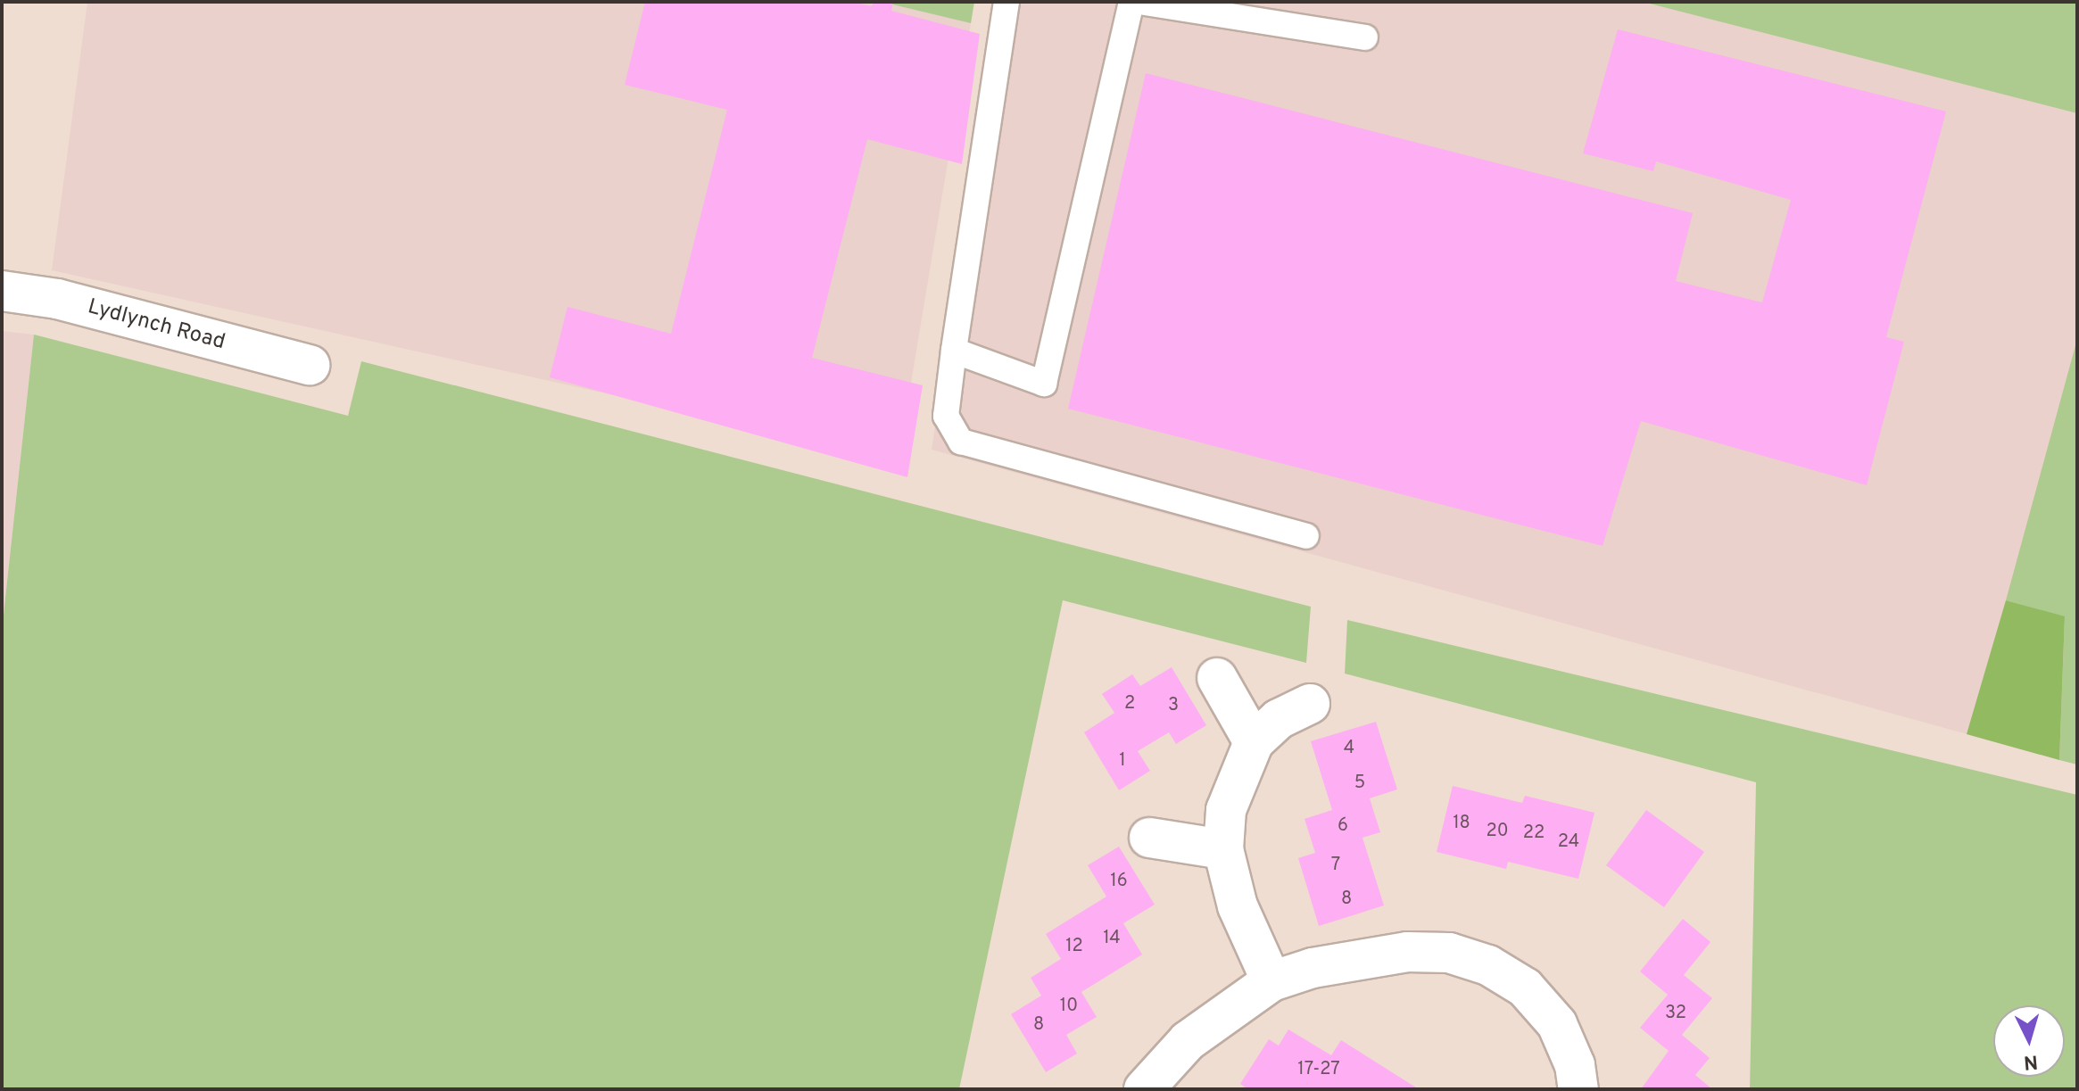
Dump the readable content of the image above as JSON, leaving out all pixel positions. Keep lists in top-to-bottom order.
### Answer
{
  "streets": {
    "street": ["Lydlynch Road"]
  },
  "house_numbers": [
    "2",
    "3",
    "4",
    "1",
    "5",
    "18",
    "6",
    "20",
    "22",
    "24",
    "7",
    "16",
    "8",
    "14",
    "12",
    "10",
    "32",
    "8",
    "17-27"
  ],
  "north": "bottom"
}
